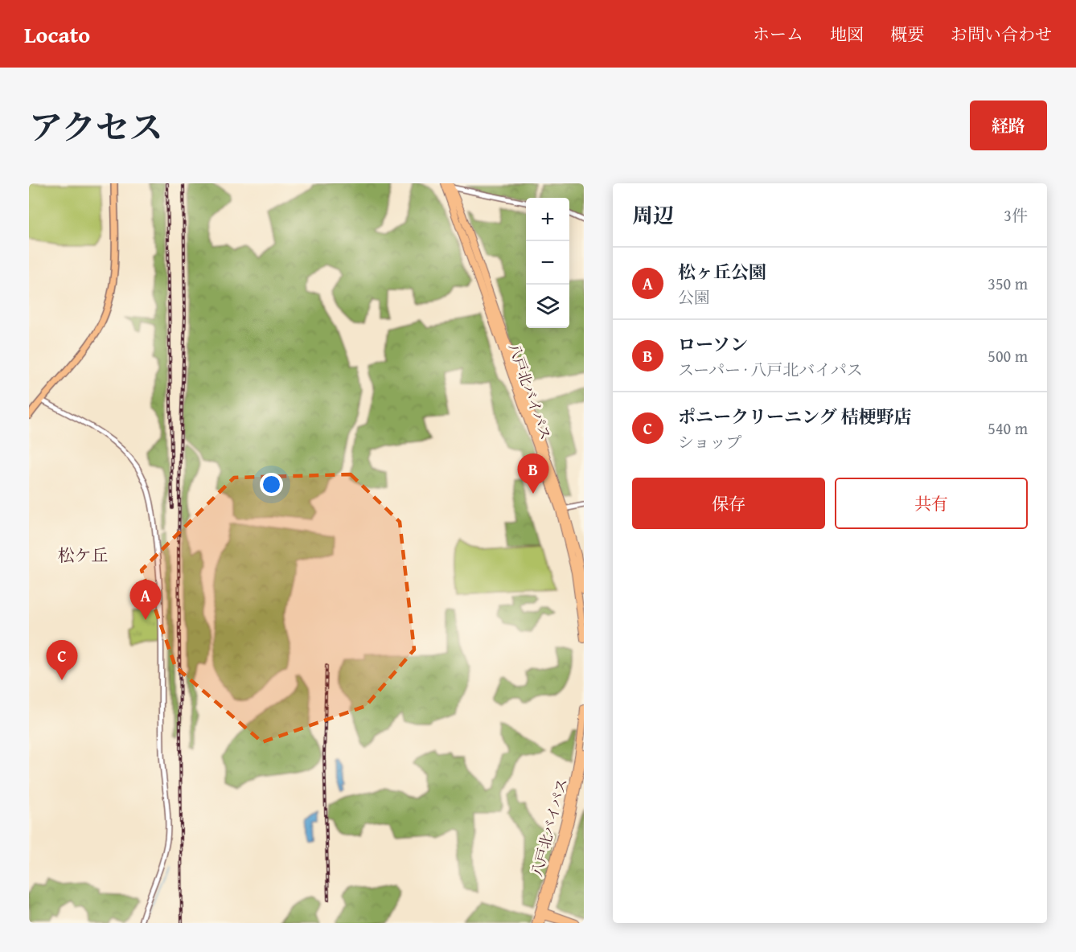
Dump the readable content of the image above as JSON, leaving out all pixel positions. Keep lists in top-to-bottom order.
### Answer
{
  "streets": {
    "highway": ["八戸北バイパス"]
  },
  "districts": ["松ケ丘"],
  "page": {
    "header": "Locato",
    "nav": [
      "ホーム",
      "地図",
      "概要",
      "お問い合わせ"
    ],
    "title": "アクセス",
    "buttons": [
      "経路",
      ["保存", "共有"]
    ],
    "heading": ["周辺", "3件"],
    "map_buttons": ["+", "−"],
    "list": [
      {
        "mark": "A",
        "name": "松ヶ丘公園",
        "note": "公園",
        "value": "350 m"
      },
      {
        "mark": "B",
        "name": "ローソン",
        "note": "スーパー · 八戸北バイパス",
        "value": "500 m"
      },
      {
        "mark": "C",
        "name": "ポニークリーニング 桔梗野店",
        "note": "ショップ",
        "value": "540 m"
      }
    ],
    "pins": ["B", "A", "C"]
  }
}
